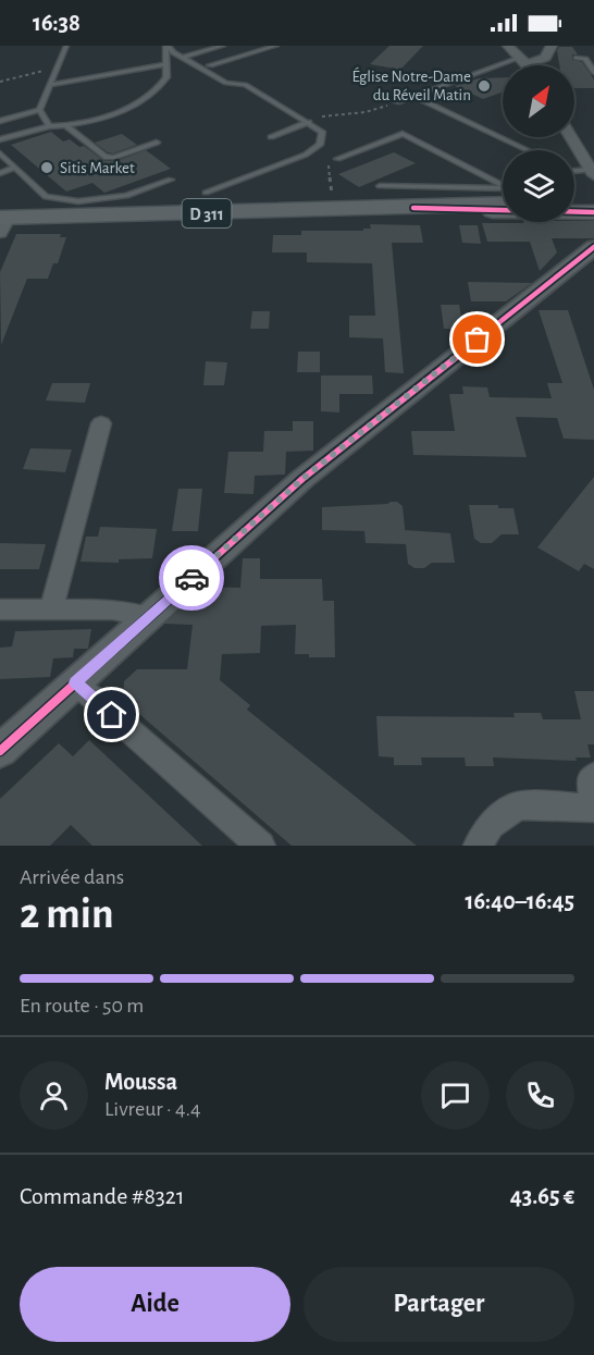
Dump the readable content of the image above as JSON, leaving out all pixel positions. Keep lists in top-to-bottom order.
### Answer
{
  "streets": {
    "main road": ["D 311"]
  },
  "places": ["Église Notre-Dame du Réveil Matin", "Sitis Market"],
  "north": "top right",
  "page": {
    "status": "16:38",
    "heading": ["2 min", "Arrivée dans", "16:40–16:45"],
    "panel": [
      "Moussa",
      "Livreur · 4.4",
      "Commande #8321",
      "43.65 €"
    ],
    "bar": "En route · 50 m",
    "buttons": ["Aide", "Partager"]
  }
}
